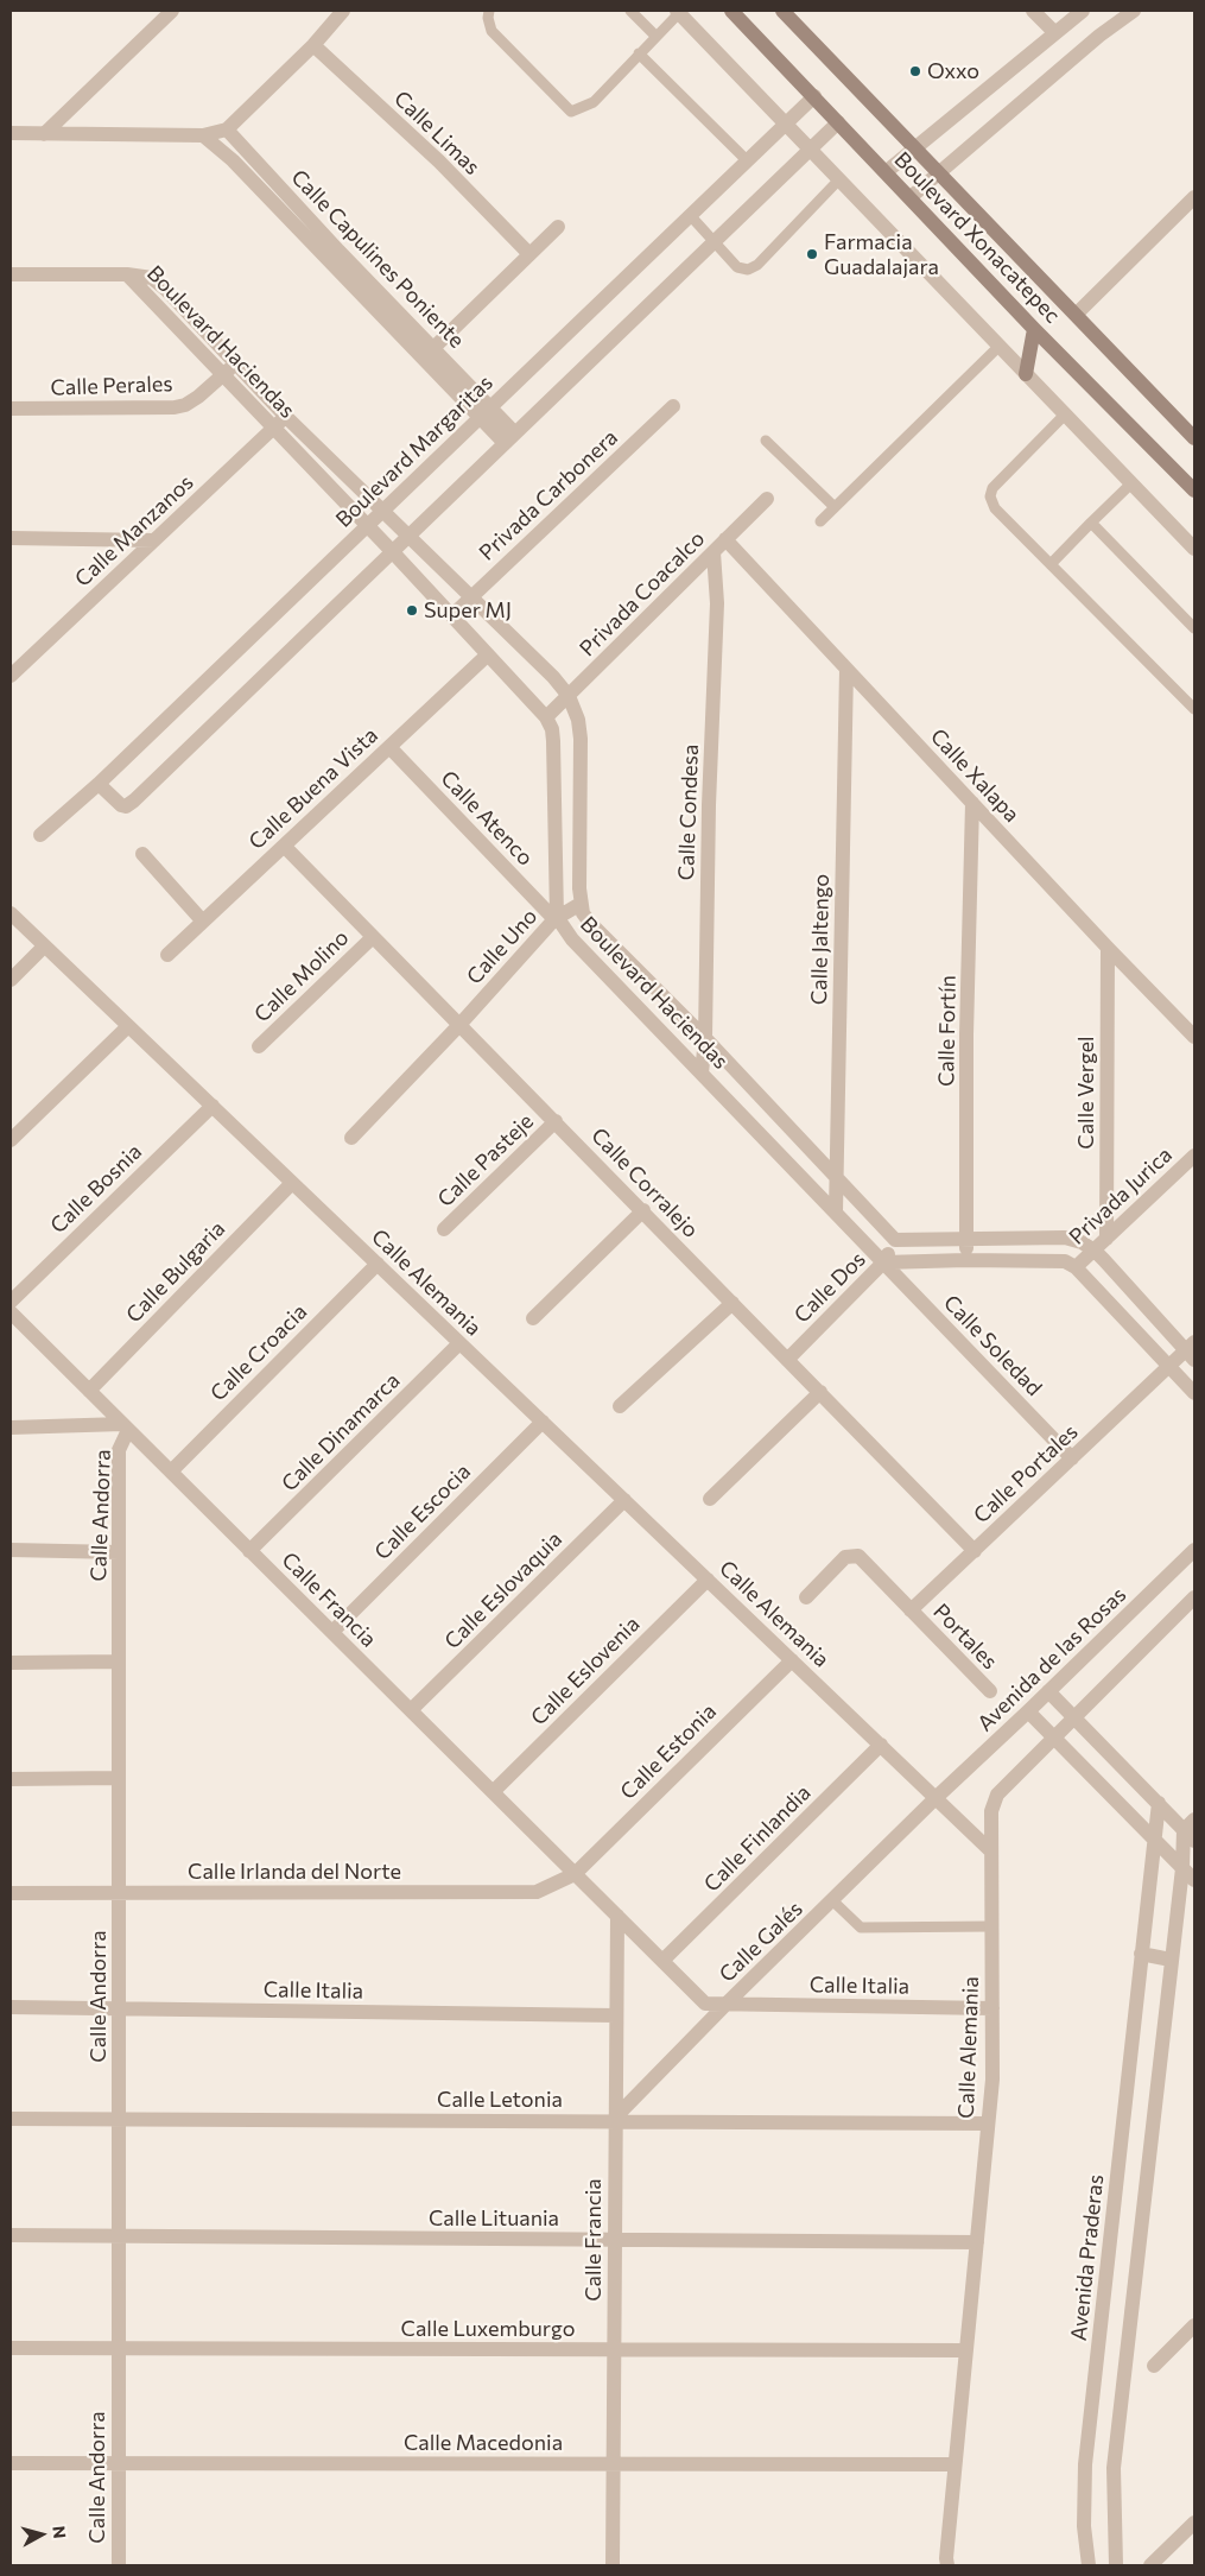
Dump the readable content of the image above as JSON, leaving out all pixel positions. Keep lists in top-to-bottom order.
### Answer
{
  "streets": {
    "main road": ["Boulevard Xonacatepec"],
    "street": [
      "Calle Limas",
      "Calle Capulines Poniente",
      "Boulevard Haciendas",
      "Calle Perales",
      "Boulevard Margaritas",
      "Privada Carbonera",
      "Calle Manzanos",
      "Privada Coacalco",
      "Calle Xalapa",
      "Calle Buena Vista",
      "Calle Condesa",
      "Calle Atenco",
      "Calle Jaltengo",
      "Calle Uno",
      "Calle Molino",
      "Calle Fortín",
      "Calle Vergel",
      "Calle Pasteje",
      "Calle Corralejo",
      "Calle Bosnia",
      "Privada Jurica",
      "Calle Bulgaria",
      "Calle Alemania",
      "Calle Dos",
      "Calle Soledad",
      "Calle Croacia",
      "Calle Dinamarca",
      "Calle Portales",
      "Calle Escocia",
      "Calle Andorra",
      "Calle Eslovaquia",
      "Calle Francia",
      "Portales",
      "Avenida de las Rosas",
      "Calle Eslovenia",
      "Calle Estonia",
      "Calle Finlandia",
      "Calle Irlanda del Norte",
      "Calle Galés",
      "Calle Italia",
      "Calle Letonia",
      "Calle Lituania",
      "Avenida Praderas",
      "Calle Luxemburgo",
      "Calle Macedonia"
    ]
  },
  "crossings": [
    ["Boulevard Xonacatepec", "Boulevard Margaritas"],
    ["Calle Capulines Poniente", "Boulevard Margaritas"],
    ["Boulevard Haciendas", "Calle Perales"],
    ["Boulevard Haciendas", "Boulevard Margaritas"],
    ["Boulevard Haciendas", "Privada Carbonera"],
    ["Boulevard Haciendas", "Calle Manzanos"],
    ["Boulevard Haciendas", "Privada Coacalco"],
    ["Boulevard Haciendas", "Calle Buena Vista"],
    ["Boulevard Haciendas", "Calle Condesa"],
    ["Boulevard Haciendas", "Calle Atenco"],
    ["Boulevard Haciendas", "Calle Jaltengo"],
    ["Boulevard Haciendas", "Calle Uno"],
    ["Boulevard Haciendas", "Calle Dos"],
    ["Boulevard Haciendas", "Calle Soledad"],
    ["Privada Coacalco", "Calle Xalapa"],
    ["Privada Coacalco", "Calle Condesa"],
    ["Calle Xalapa", "Calle Jaltengo"],
    ["Calle Xalapa", "Calle Fortín"],
    ["Calle Xalapa", "Calle Vergel"],
    ["Calle Buena Vista", "Calle Atenco"],
    ["Calle Buena Vista", "Calle Corralejo"],
    ["Calle Atenco", "Calle Uno"],
    ["Calle Uno", "Calle Corralejo"],
    ["Calle Molino", "Calle Corralejo"],
    ["Calle Vergel", "Privada Jurica"],
    ["Calle Pasteje", "Calle Corralejo"],
    ["Calle Corralejo", "Calle Dos"],
    ["Calle Corralejo", "Calle Portales"],
    ["Calle Bosnia", "Calle Alemania"],
    ["Calle Bulgaria", "Calle Alemania"],
    ["Calle Bulgaria", "Calle Francia"],
    ["Calle Alemania", "Calle Croacia"],
    ["Calle Alemania", "Calle Dinamarca"],
    ["Calle Alemania", "Calle Escocia"],
    ["Calle Alemania", "Calle Eslovaquia"],
    ["Calle Alemania", "Avenida de las Rosas"],
    ["Calle Alemania", "Calle Eslovenia"],
    ["Calle Alemania", "Calle Estonia"],
    ["Calle Alemania", "Calle Finlandia"],
    ["Calle Alemania", "Calle Galés"],
    ["Calle Alemania", "Calle Italia"],
    ["Calle Alemania", "Calle Letonia"],
    ["Calle Alemania", "Calle Lituania"],
    ["Calle Alemania", "Calle Luxemburgo"],
    ["Calle Alemania", "Calle Macedonia"],
    ["Calle Dos", "Calle Soledad"],
    ["Calle Soledad", "Calle Portales"],
    ["Calle Croacia", "Calle Francia"],
    ["Calle Dinamarca", "Calle Francia"],
    ["Calle Portales", "Portales"],
    ["Calle Escocia", "Calle Francia"],
    ["Calle Andorra", "Calle Francia"],
    ["Calle Andorra", "Calle Irlanda del Norte"],
    ["Calle Andorra", "Calle Italia"],
    ["Calle Andorra", "Calle Letonia"],
    ["Calle Andorra", "Calle Lituania"],
    ["Calle Andorra", "Calle Luxemburgo"],
    ["Calle Andorra", "Calle Macedonia"],
    ["Calle Eslovaquia", "Calle Francia"],
    ["Calle Francia", "Calle Eslovenia"],
    ["Calle Francia", "Calle Estonia"],
    ["Calle Francia", "Calle Finlandia"],
    ["Calle Francia", "Calle Irlanda del Norte"],
    ["Calle Francia", "Calle Galés"],
    ["Calle Francia", "Calle Italia"],
    ["Calle Francia", "Calle Letonia"],
    ["Calle Francia", "Calle Lituania"],
    ["Calle Francia", "Calle Luxemburgo"],
    ["Calle Francia", "Calle Macedonia"],
    ["Avenida de las Rosas", "Calle Galés"],
    ["Calle Estonia", "Calle Irlanda del Norte"],
    ["Calle Galés", "Calle Italia"],
    ["Calle Galés", "Calle Letonia"]
  ],
  "places": ["Oxxo", "Farmacia Guadalajara", "Super MJ"],
  "north": "right"
}
